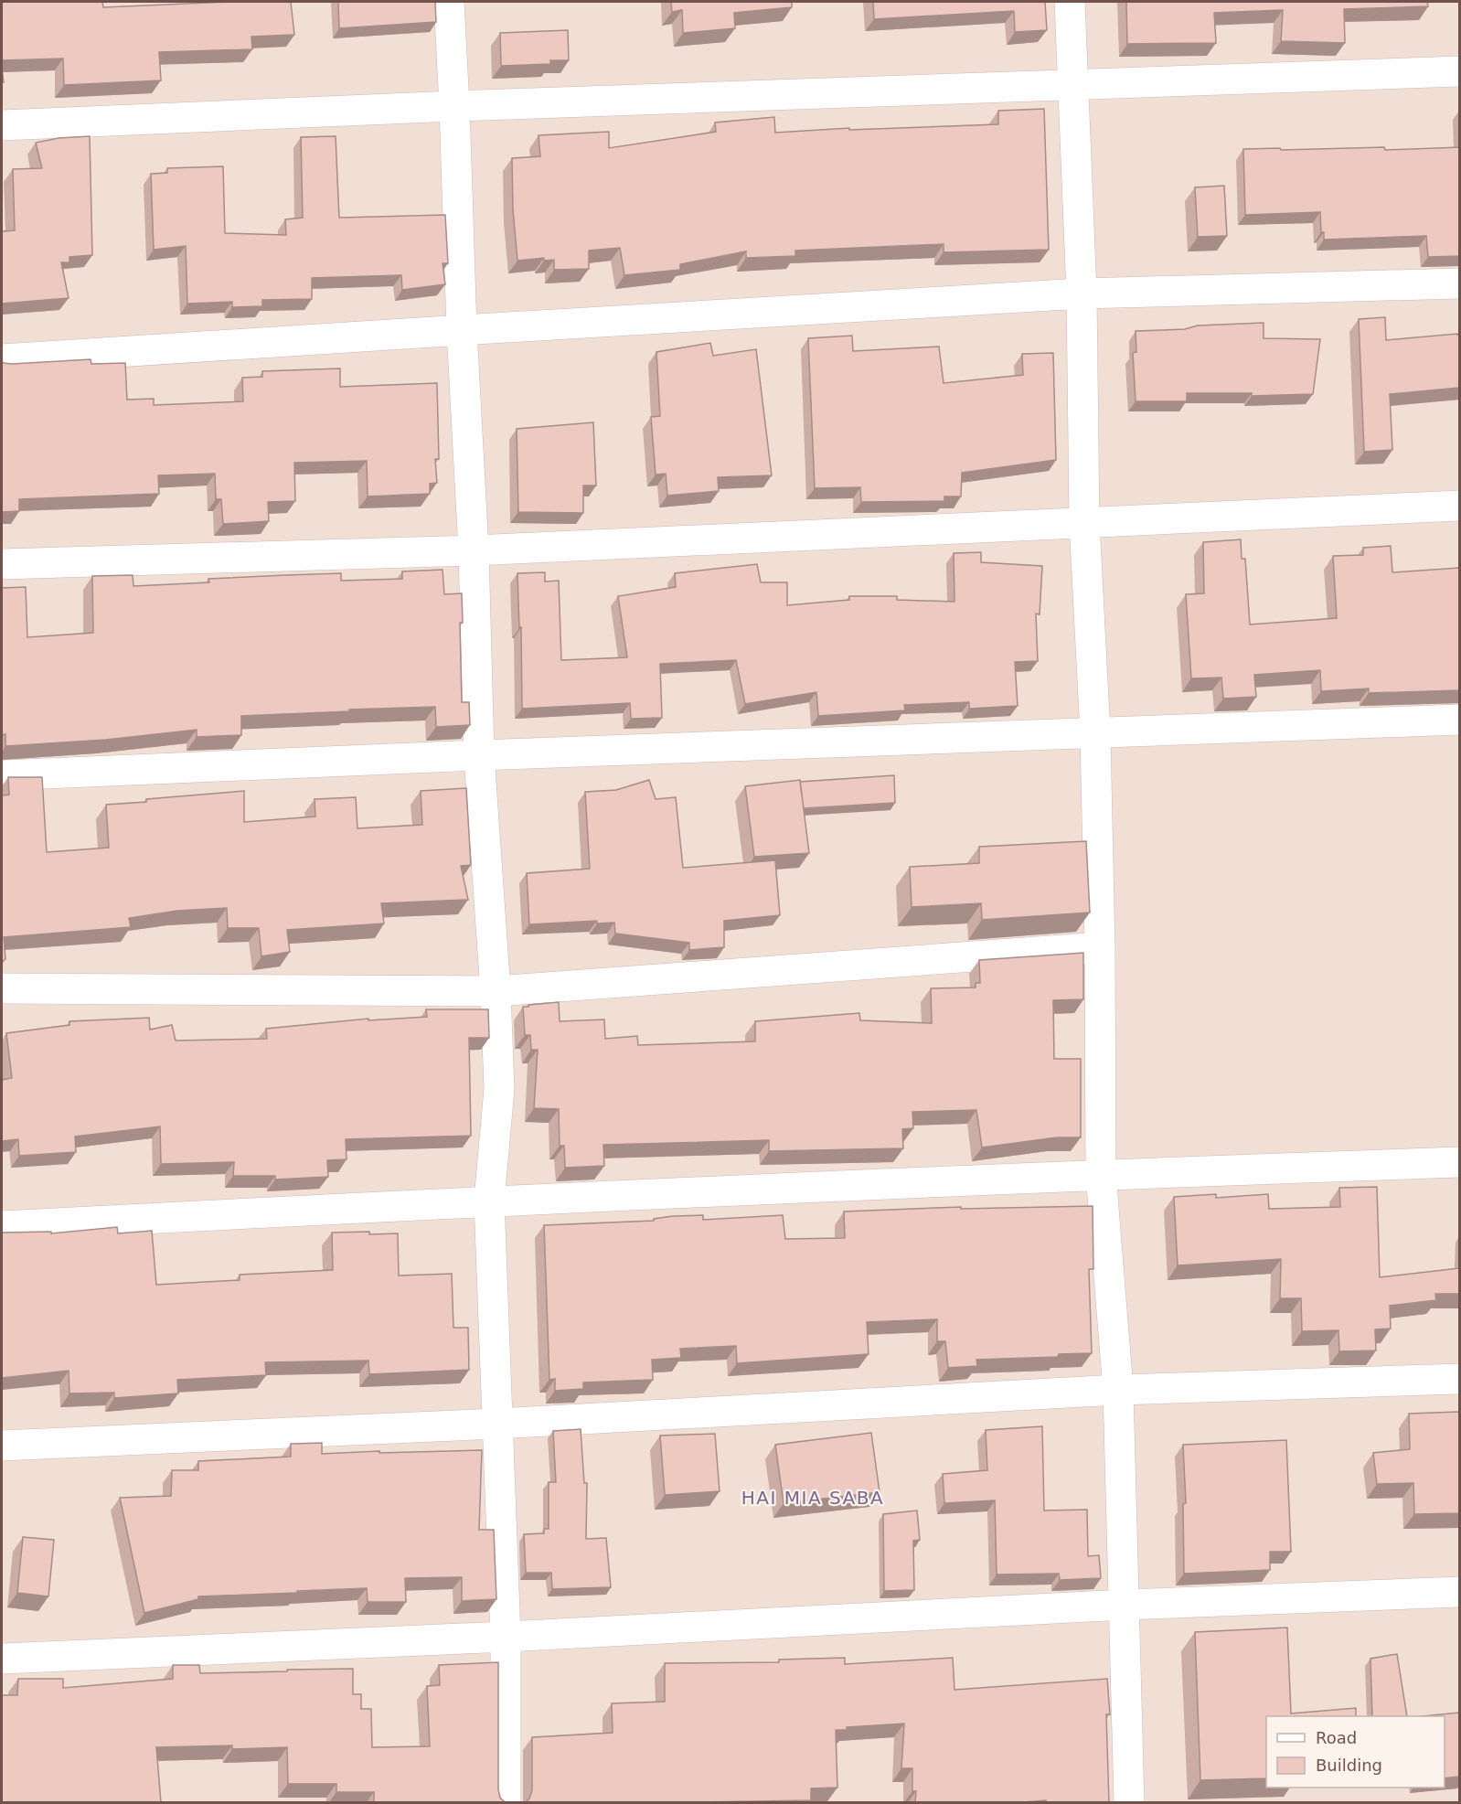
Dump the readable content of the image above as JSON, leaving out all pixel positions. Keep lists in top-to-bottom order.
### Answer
{
  "districts": ["HAI MIA SABA"],
  "legend": ["Road", "Building"]
}
